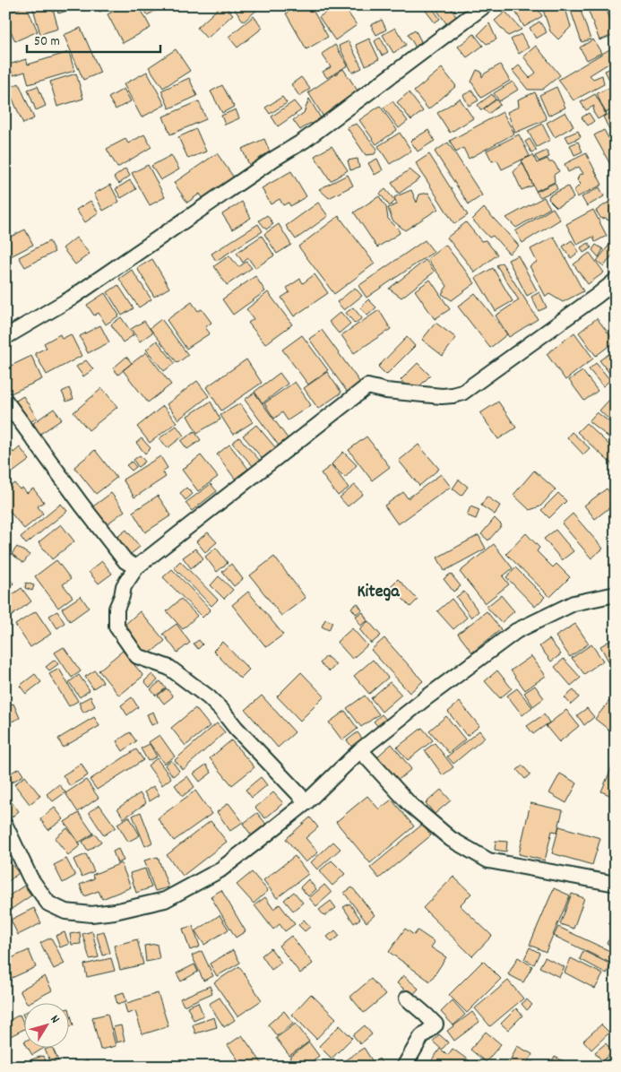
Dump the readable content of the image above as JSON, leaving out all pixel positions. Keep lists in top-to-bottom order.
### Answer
{
  "districts": ["Kitega"],
  "scale_bar": "50 m",
  "north": "top right"
}
